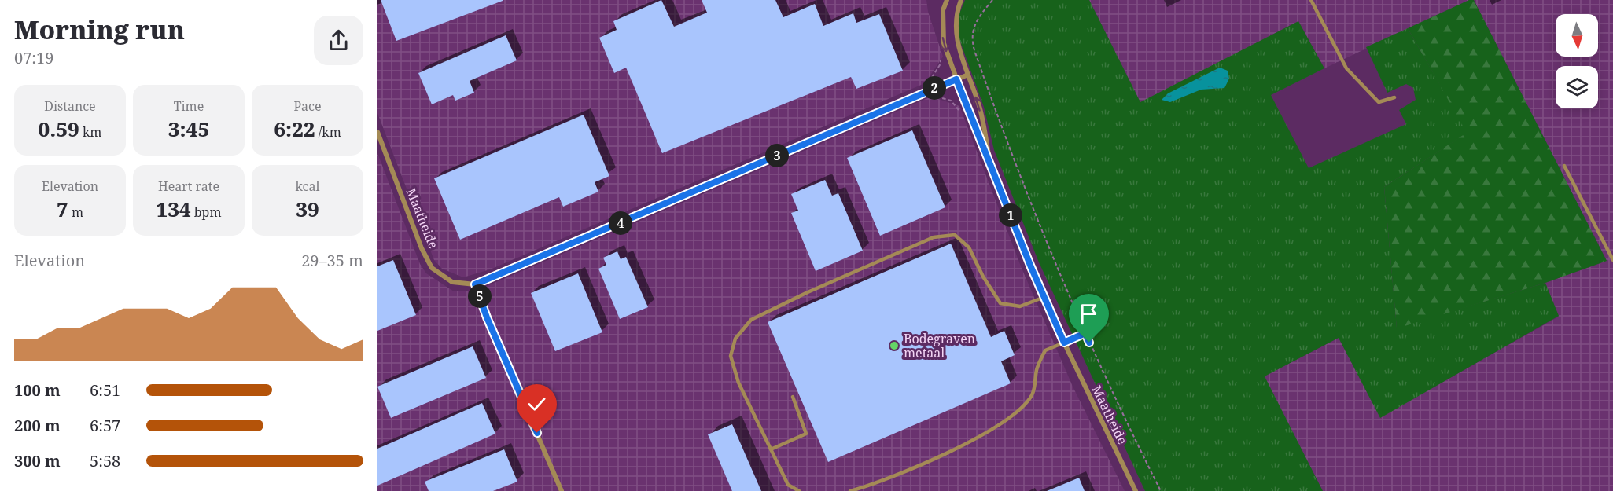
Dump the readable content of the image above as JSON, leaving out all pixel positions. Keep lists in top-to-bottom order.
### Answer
{
  "streets": {
    "street": ["Maatheide"]
  },
  "places": ["Bodegraven metaal"],
  "north": "bottom",
  "page": {
    "heading": ["Morning run", "07:19"],
    "pins": [
      "2",
      "3",
      "1",
      "4",
      "5"
    ],
    "stats": [
      ["Distance", "0.59 km"],
      ["Time", "3:45"],
      ["Pace", "6:22 /km"],
      ["Elevation", "7 m"],
      ["Heart rate", "134 bpm"],
      ["kcal", "39"]
    ],
    "chart": ["Elevation", "29–35 m"],
    "list": [
      {
        "name": "100 m",
        "note": "6:51"
      },
      {
        "name": "200 m",
        "note": "6:57"
      },
      {
        "name": "300 m",
        "note": "5:58"
      }
    ]
  }
}
